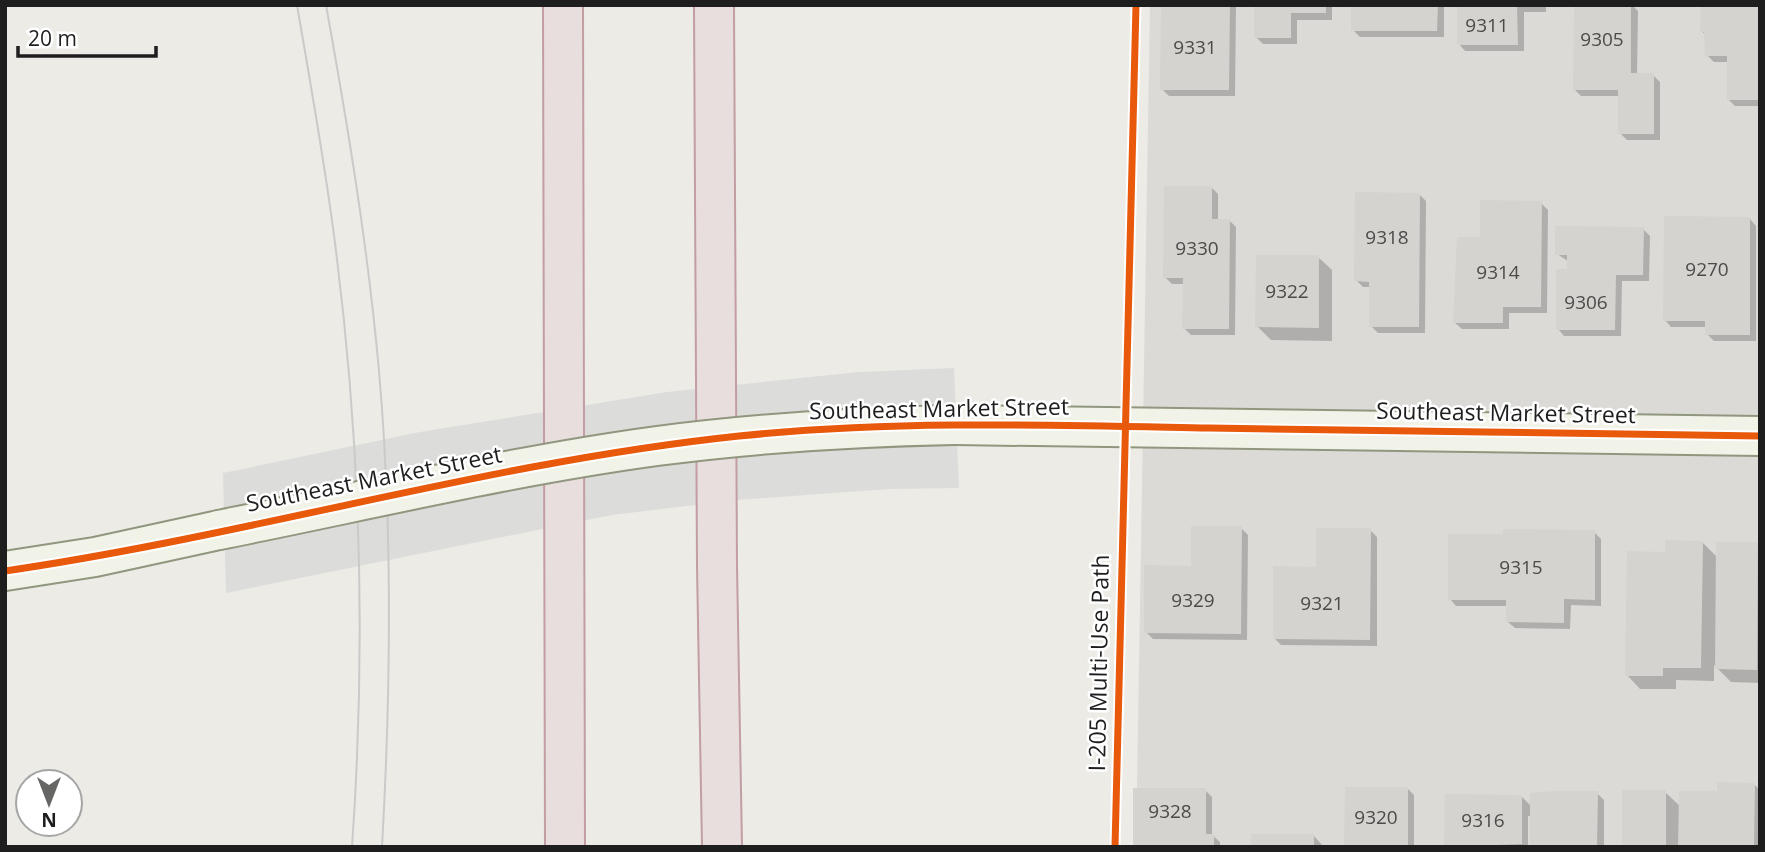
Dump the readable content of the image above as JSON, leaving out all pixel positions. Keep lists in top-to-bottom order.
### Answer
{
  "streets": {
    "street": ["Southeast Market Street"],
    "cycle path": ["I-205 Multi-Use Path"]
  },
  "house_numbers": [
    "9311",
    "9305",
    "9331",
    "9318",
    "9330",
    "9270",
    "9314",
    "9322",
    "9306",
    "9315",
    "9329",
    "9321",
    "9328",
    "9320",
    "9316"
  ],
  "scale_bar": "20 m",
  "north": "bottom"
}
